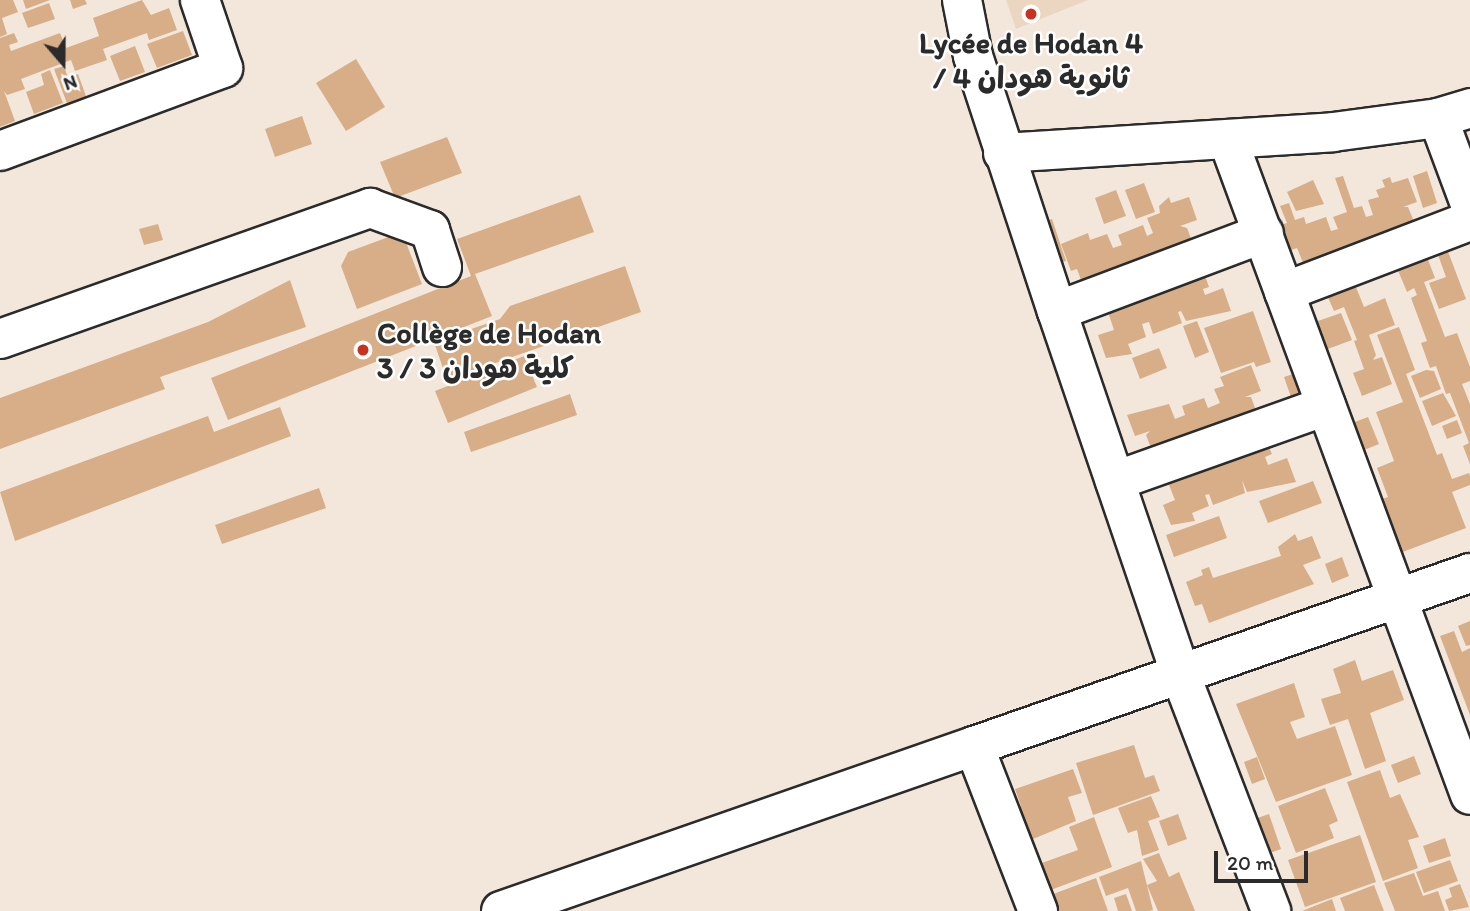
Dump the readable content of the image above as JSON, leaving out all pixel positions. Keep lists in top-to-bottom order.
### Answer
{
  "places": ["Lycée de Hodan 4 / ثانوية هودان 4", "Collège de Hodan 3 / كلية هودان 3"],
  "scale_bar": "20 m",
  "north": "bottom"
}
